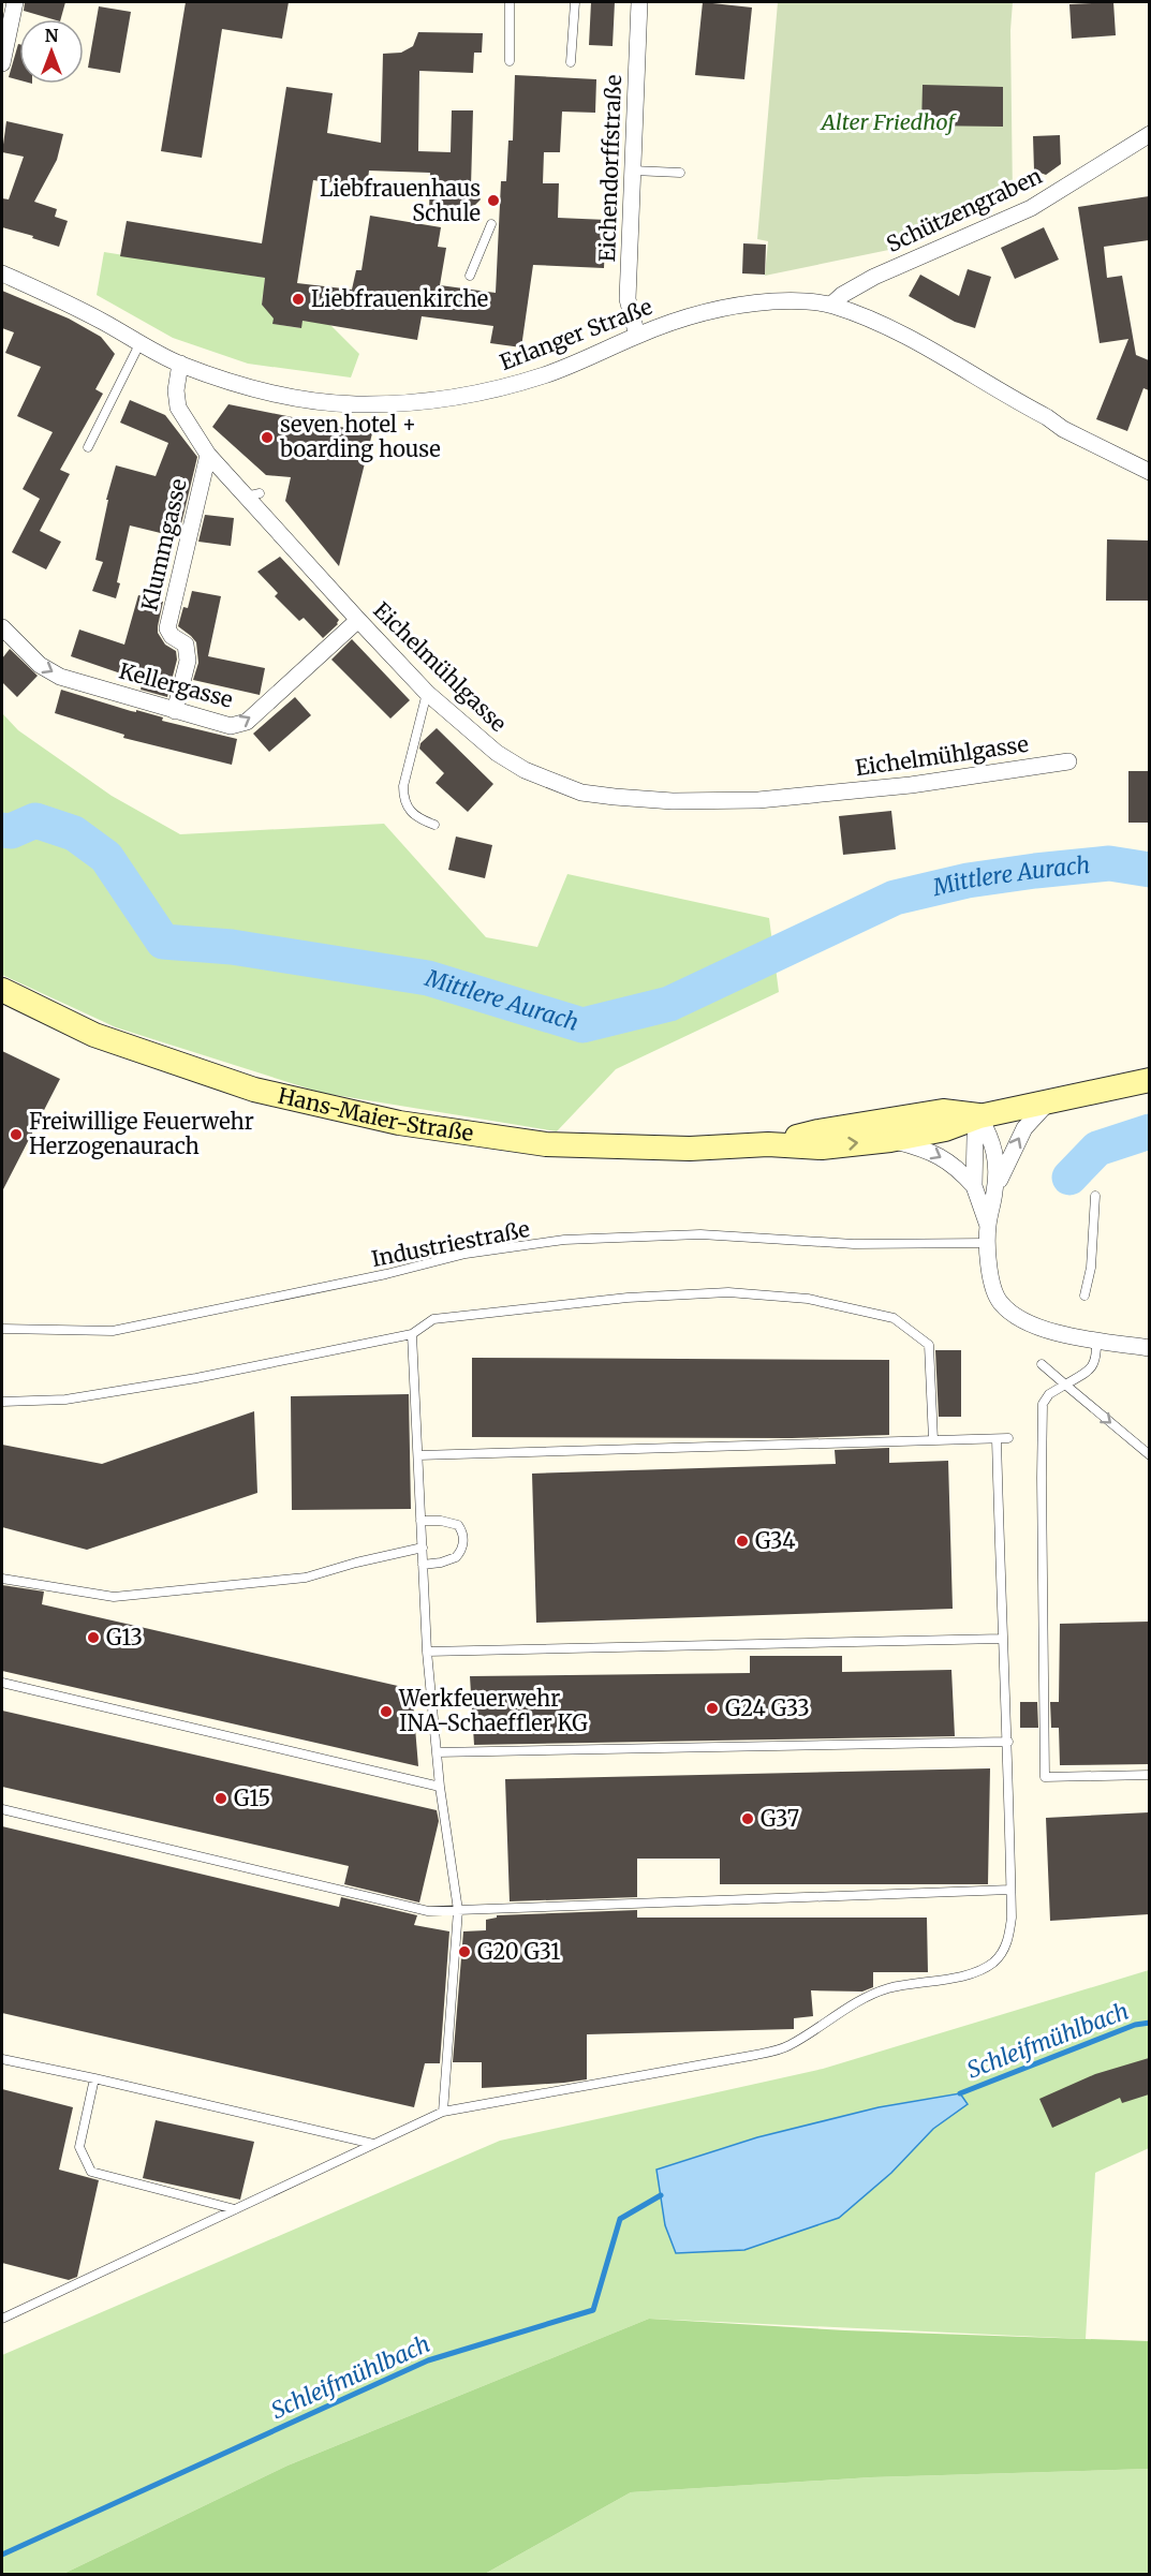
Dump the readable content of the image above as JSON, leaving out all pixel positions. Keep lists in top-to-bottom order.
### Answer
{
  "streets": {
    "street": [
      "Eichendorffstraße",
      "Schützengraben",
      "Erlanger Straße",
      "Klummgasse",
      "Eichelmühlgasse",
      "Kellergasse",
      "Hans-Maier-Straße"
    ],
    "lane": ["Industriestraße"]
  },
  "crossings": [
    ["Eichendorffstraße", "Erlanger Straße"],
    ["Schützengraben", "Erlanger Straße"],
    ["Erlanger Straße", "Eichelmühlgasse"],
    ["Klummgasse", "Eichelmühlgasse"],
    ["Klummgasse", "Kellergasse"],
    ["Eichelmühlgasse", "Kellergasse"]
  ],
  "one_way": ["Kellergasse"],
  "water": ["Mittlere Aurach", "Schleifmühlbach"],
  "parks": ["Alter Friedhof"],
  "places": [
    "Liebfrauenhaus Schule",
    "Liebfrauenkirche",
    "seven hotel + boarding house",
    "Freiwillige Feuerwehr Herzogenaurach",
    "G34",
    "G13",
    "G24 G33",
    "Werkfeuerwehr INA-Schaeffler KG",
    "G15",
    "G37",
    "G20 G31"
  ],
  "north": "top"
}
